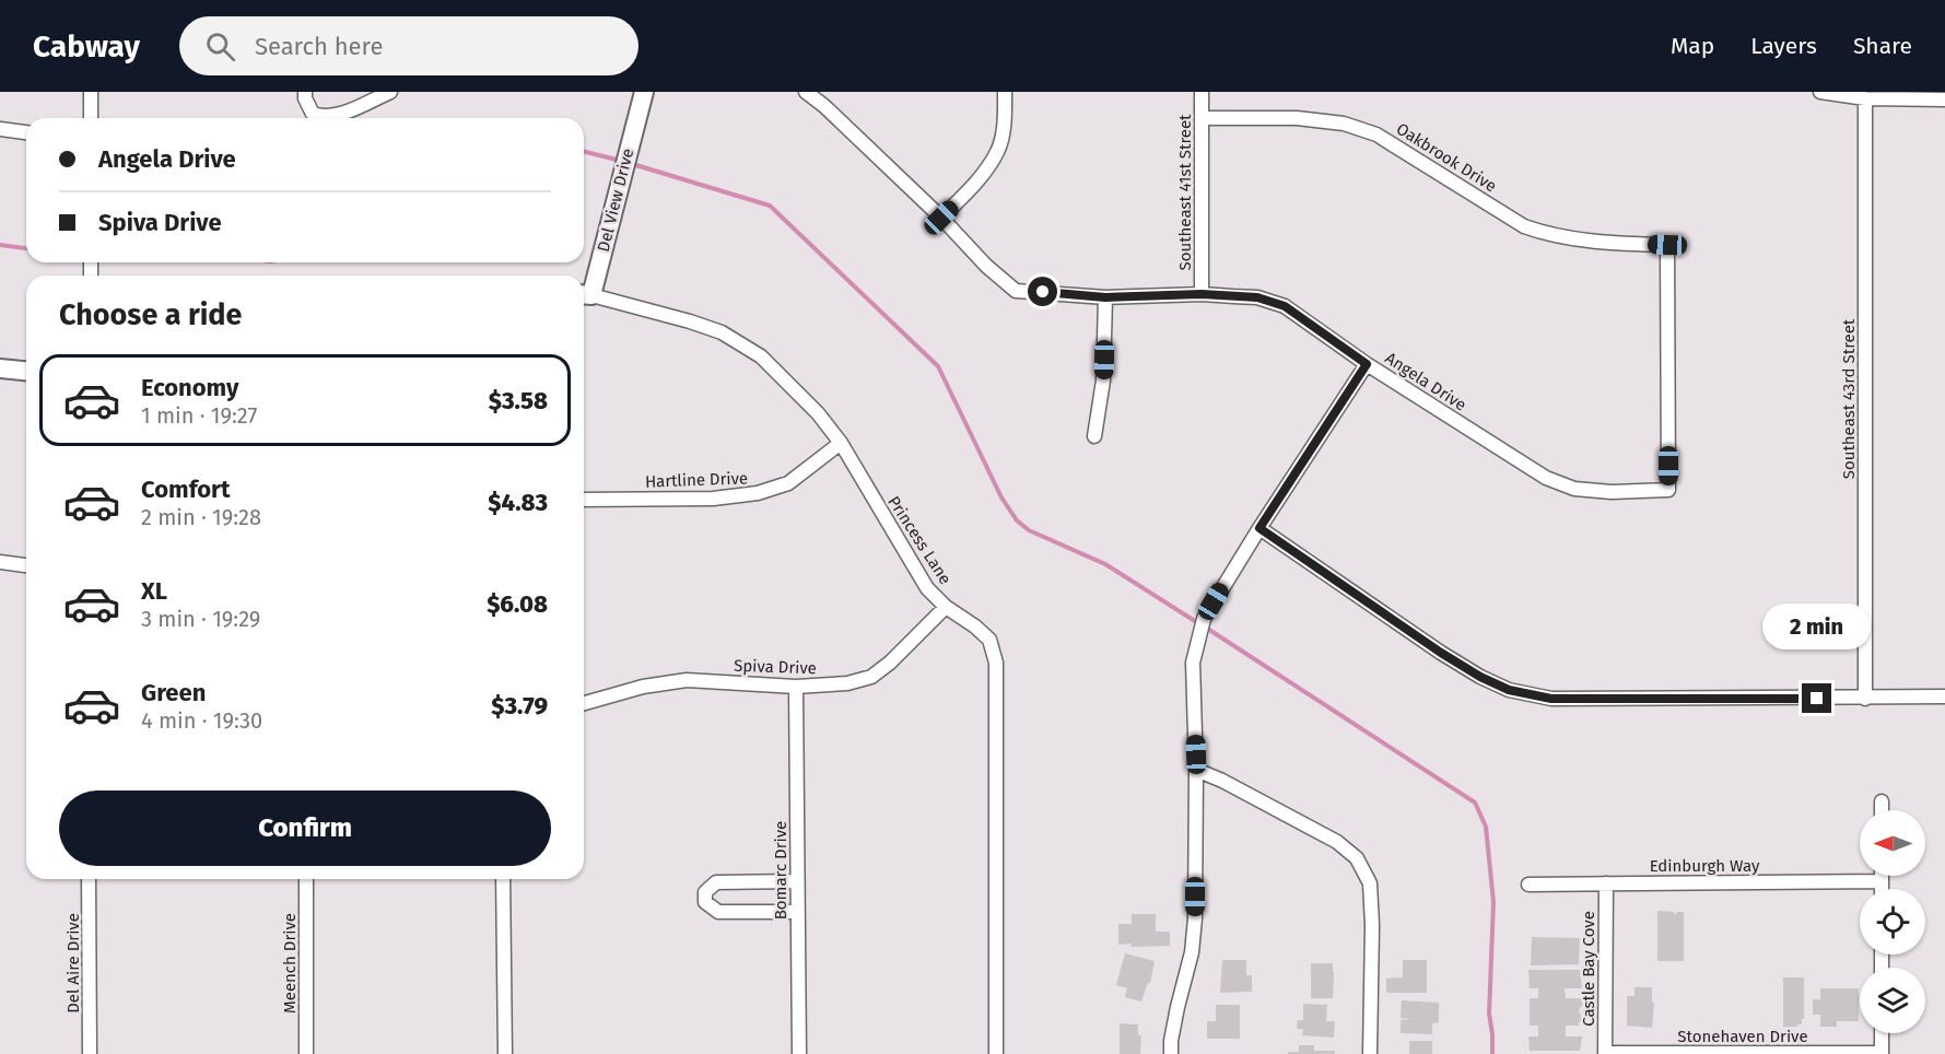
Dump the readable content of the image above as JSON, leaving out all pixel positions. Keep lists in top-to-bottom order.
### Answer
{
  "streets": {
    "street": [
      "Oakbrook Drive",
      "Southeast 41st Street",
      "Del View Drive",
      "Angela Drive",
      "Southeast 43rd Street",
      "Hartline Drive",
      "Princess Lane",
      "Spiva Drive",
      "Edinburgh Way",
      "Bomarc Drive",
      "Del Aire Drive",
      "Meench Drive",
      "Castle Bay Cove",
      "Stonehaven Drive"
    ]
  },
  "crossings": [
    ["Oakbrook Drive", "Southeast 41st Street"],
    ["Oakbrook Drive", "Angela Drive"],
    ["Southeast 41st Street", "Angela Drive"],
    ["Del View Drive", "Princess Lane"],
    ["Hartline Drive", "Princess Lane"],
    ["Princess Lane", "Spiva Drive"],
    ["Spiva Drive", "Bomarc Drive"],
    ["Edinburgh Way", "Castle Bay Cove"],
    ["Castle Bay Cove", "Stonehaven Drive"]
  ],
  "north": "left",
  "page": {
    "header": "Cabway",
    "search": "Search here",
    "nav": ["Map", "Layers", "Share"],
    "banner": ["Angela Drive", "Spiva Drive"],
    "heading": "Choose a ride",
    "list": [
      {
        "name": "Economy",
        "note": "1 min · 19:27",
        "value": "$3.58"
      },
      {
        "name": "Comfort",
        "note": "2 min · 19:28",
        "value": "$4.83"
      },
      {
        "name": "XL",
        "note": "3 min · 19:29",
        "value": "$6.08"
      },
      {
        "name": "Green",
        "note": "4 min · 19:30",
        "value": "$3.79"
      }
    ],
    "bubble": "2 min",
    "buttons": "Confirm"
  }
}
